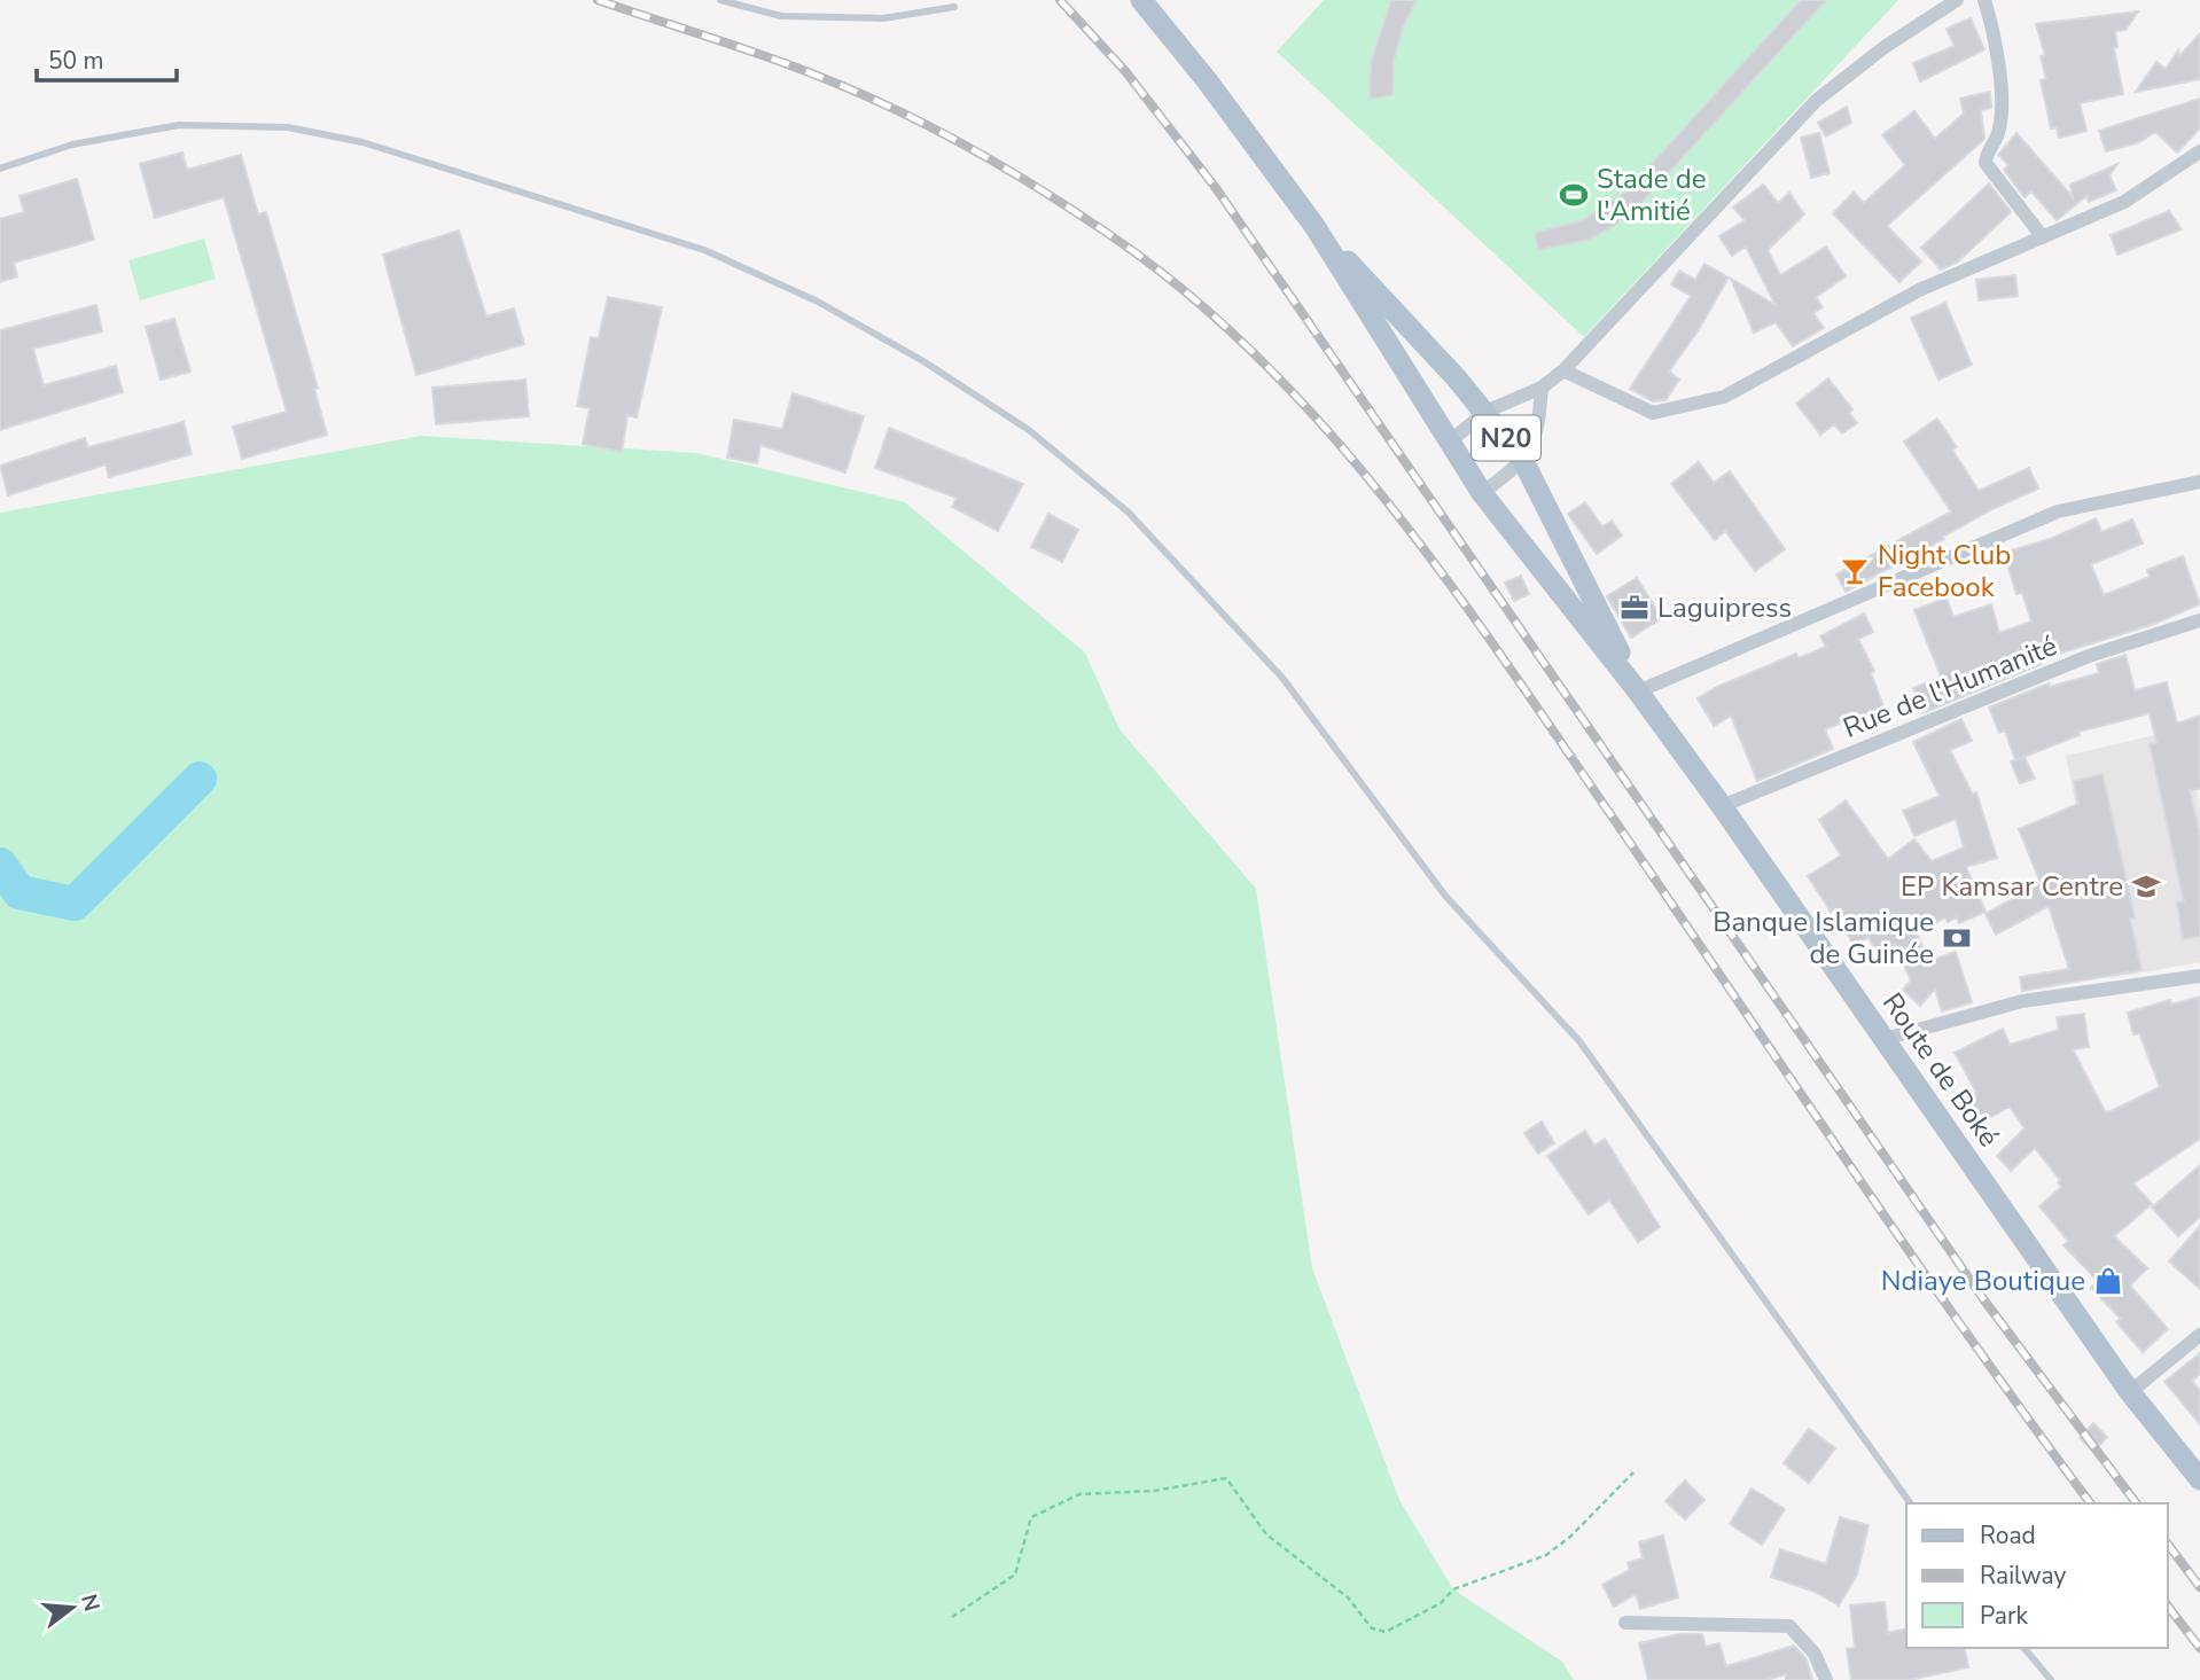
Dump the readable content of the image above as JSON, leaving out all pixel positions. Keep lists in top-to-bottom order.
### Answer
{
  "streets": {
    "main road": ["N20", "Route de Boké"],
    "street": ["Rue de l'Humanité"]
  },
  "crossings": [
    ["N20", "Route de Boké"],
    ["Rue de l'Humanité", "Route de Boké"]
  ],
  "places": {
    "sports": ["Stade de l'Amitié"],
    "bar": ["Night Club Facebook"],
    "office": ["Laguipress"],
    "school or university": ["EP Kamsar Centre"],
    "bank": ["Banque Islamique de Guinée"],
    "shop": ["Ndiaye Boutique"]
  },
  "legend": ["Road", "Railway", "Park"],
  "scale_bar": "50 m",
  "north": "right"
}
